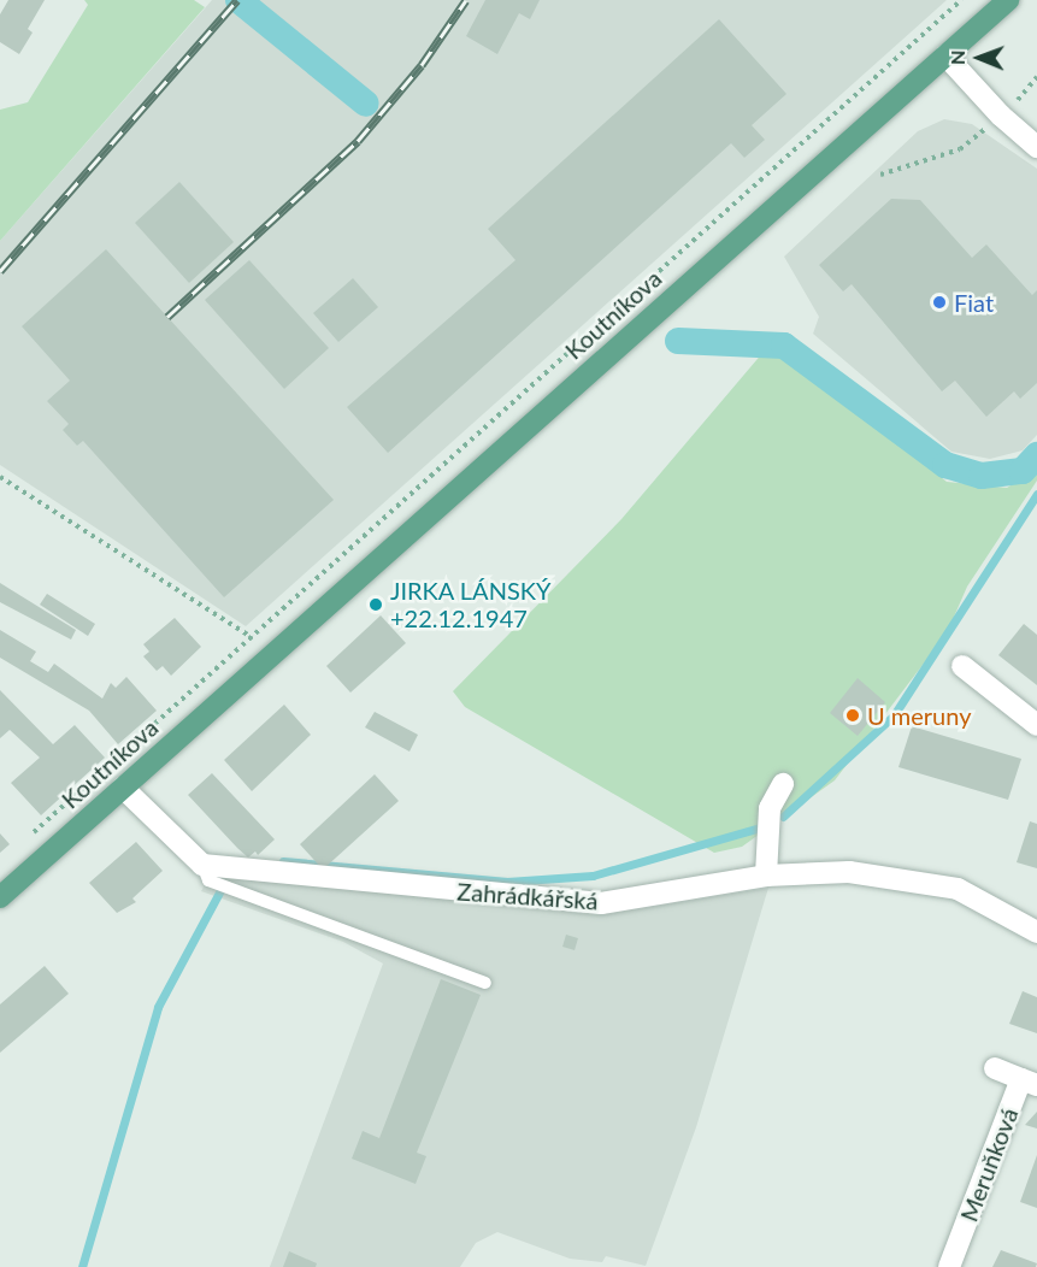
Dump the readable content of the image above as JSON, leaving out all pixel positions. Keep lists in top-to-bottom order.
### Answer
{
  "streets": {
    "main road": ["Koutníkova"],
    "street": ["Zahrádkářská", "Meruňková"]
  },
  "places": ["Fiat", "JIRKA LÁNSKÝ +22.12.1947", "U meruny"],
  "north": "left"
}
